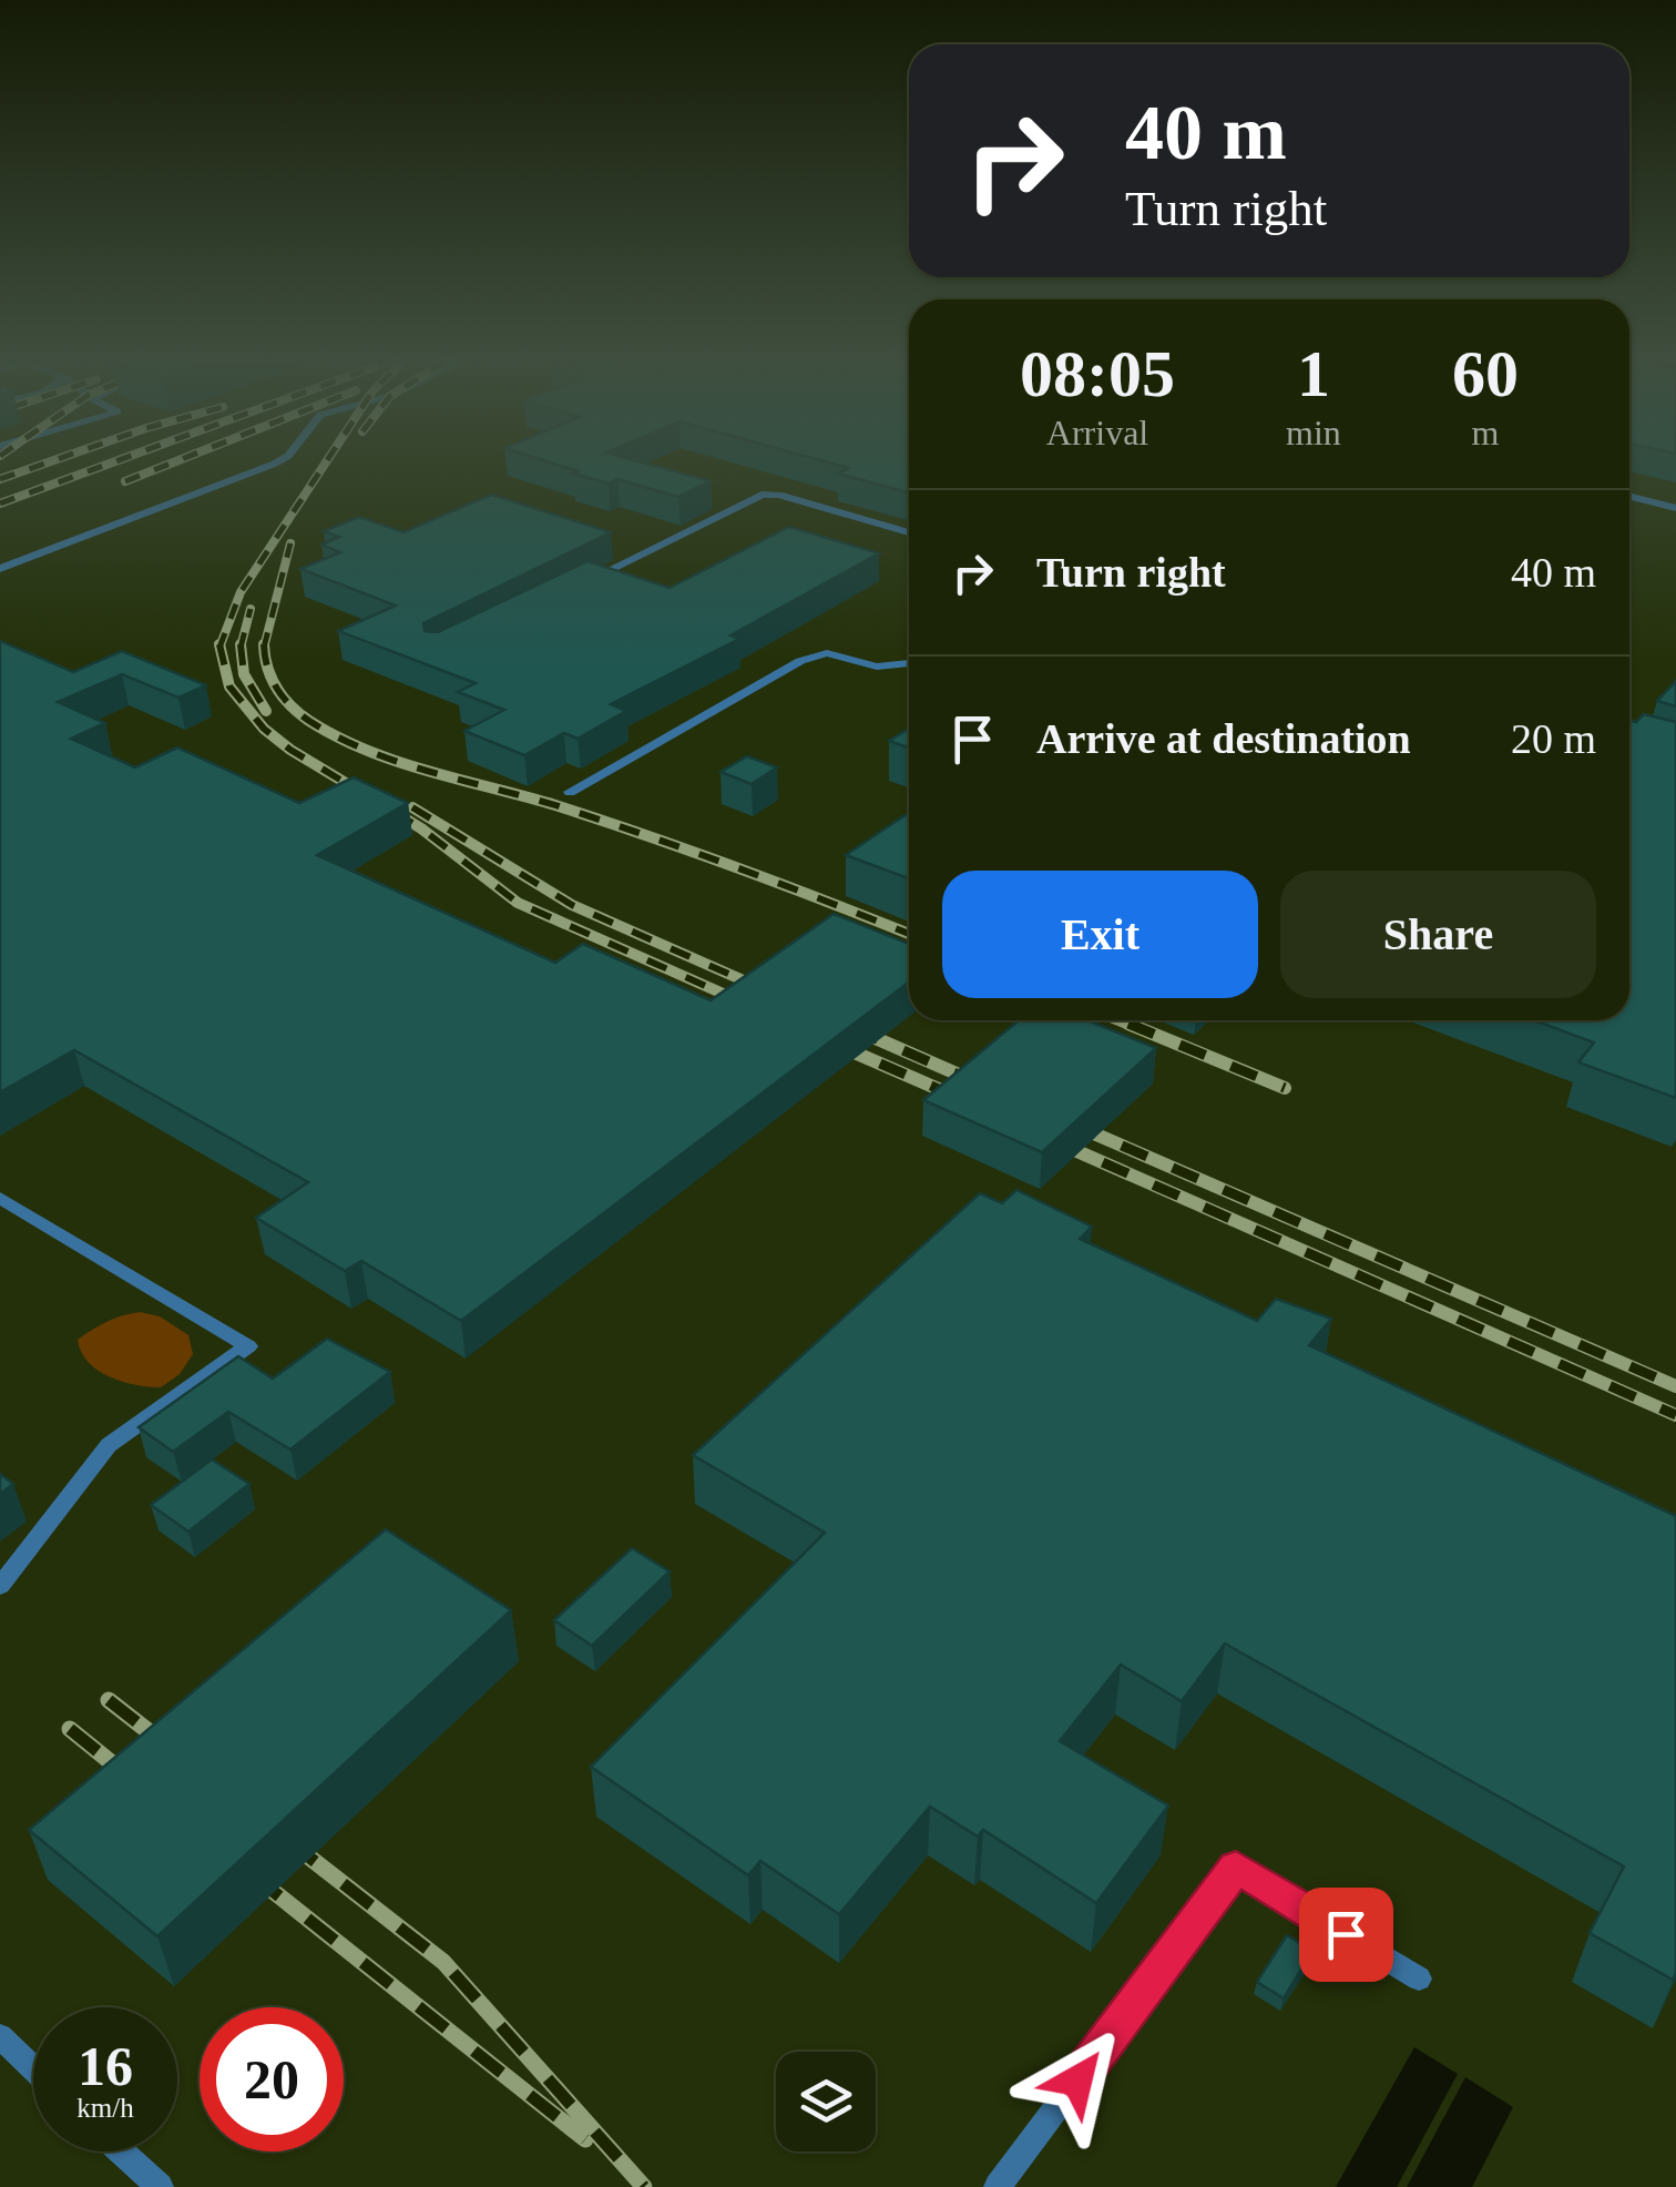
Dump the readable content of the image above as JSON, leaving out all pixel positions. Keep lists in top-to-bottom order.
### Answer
{
  "page": {
    "turn": ["40 m", "Turn right"],
    "eta": [
      "08:05",
      "Arrival",
      "1",
      "min",
      "60",
      "m"
    ],
    "list": [
      {
        "name": "Turn right",
        "value": "40 m"
      },
      {
        "name": "Arrive at destination",
        "value": "20 m"
      }
    ],
    "buttons": ["Exit", "Share"],
    "speed": "16 km/h",
    "limit": "20"
  }
}
